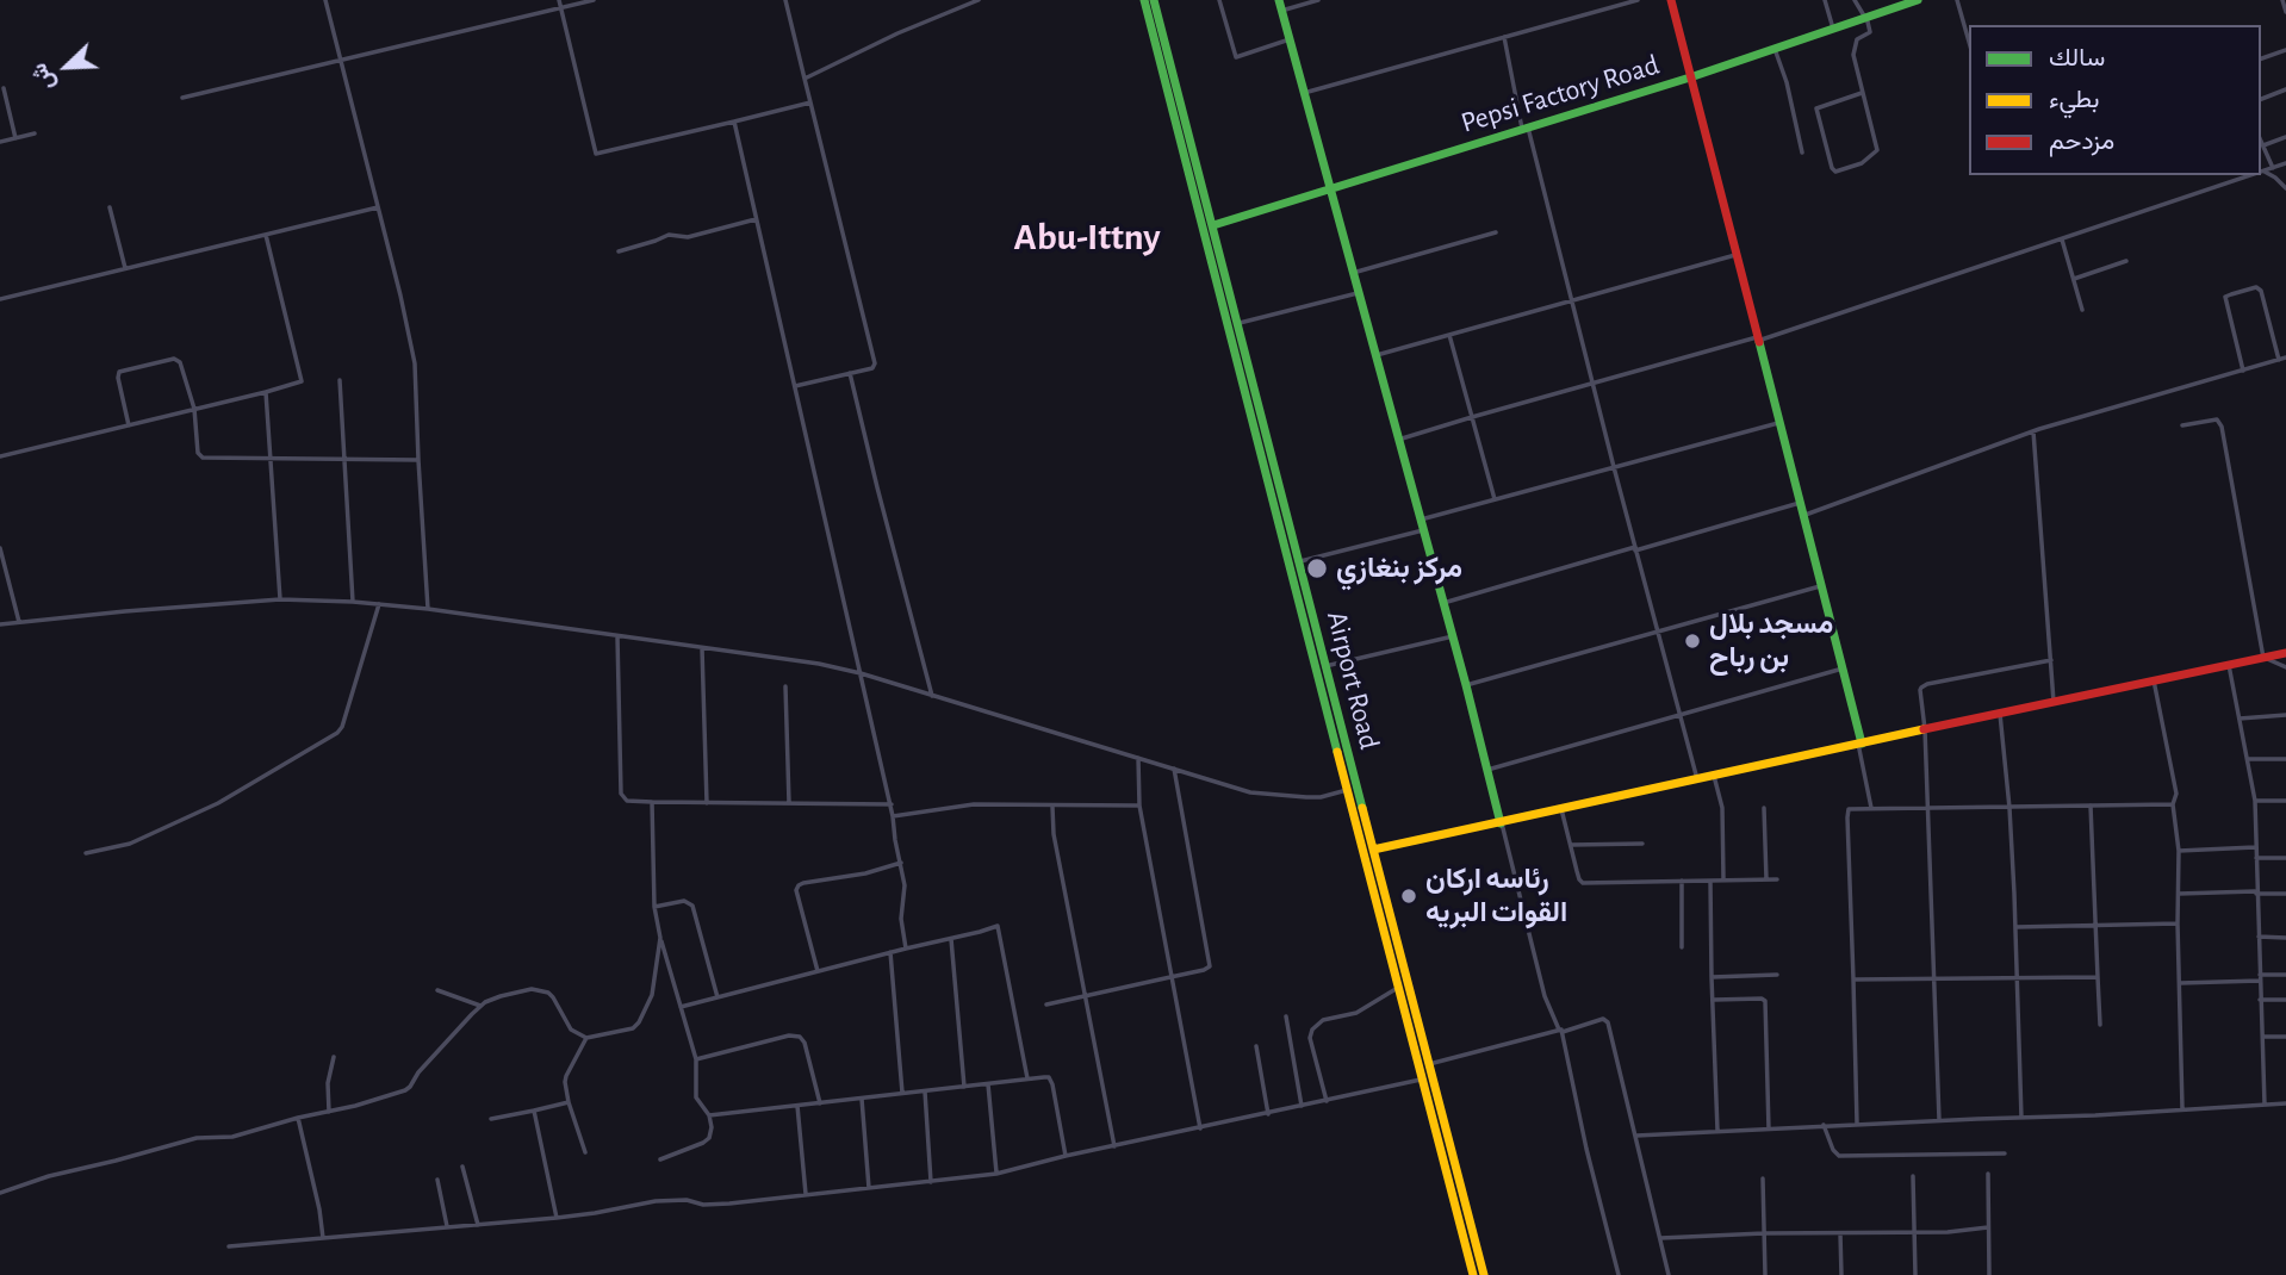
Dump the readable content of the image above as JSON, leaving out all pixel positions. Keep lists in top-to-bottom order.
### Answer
{
  "streets": {
    "main road": ["Pepsi Factory Road", "Airport Road"]
  },
  "crossings": [
    ["Pepsi Factory Road", "Airport Road"]
  ],
  "districts": ["Abu-Ittny"],
  "places": ["مركز بنغازي", "مسجد بلال بن رباح", "رئاسه اركان القوات البريه"],
  "legend": ["سالك", "بطيء", "مزدحم"],
  "north": "bottom left"
}
